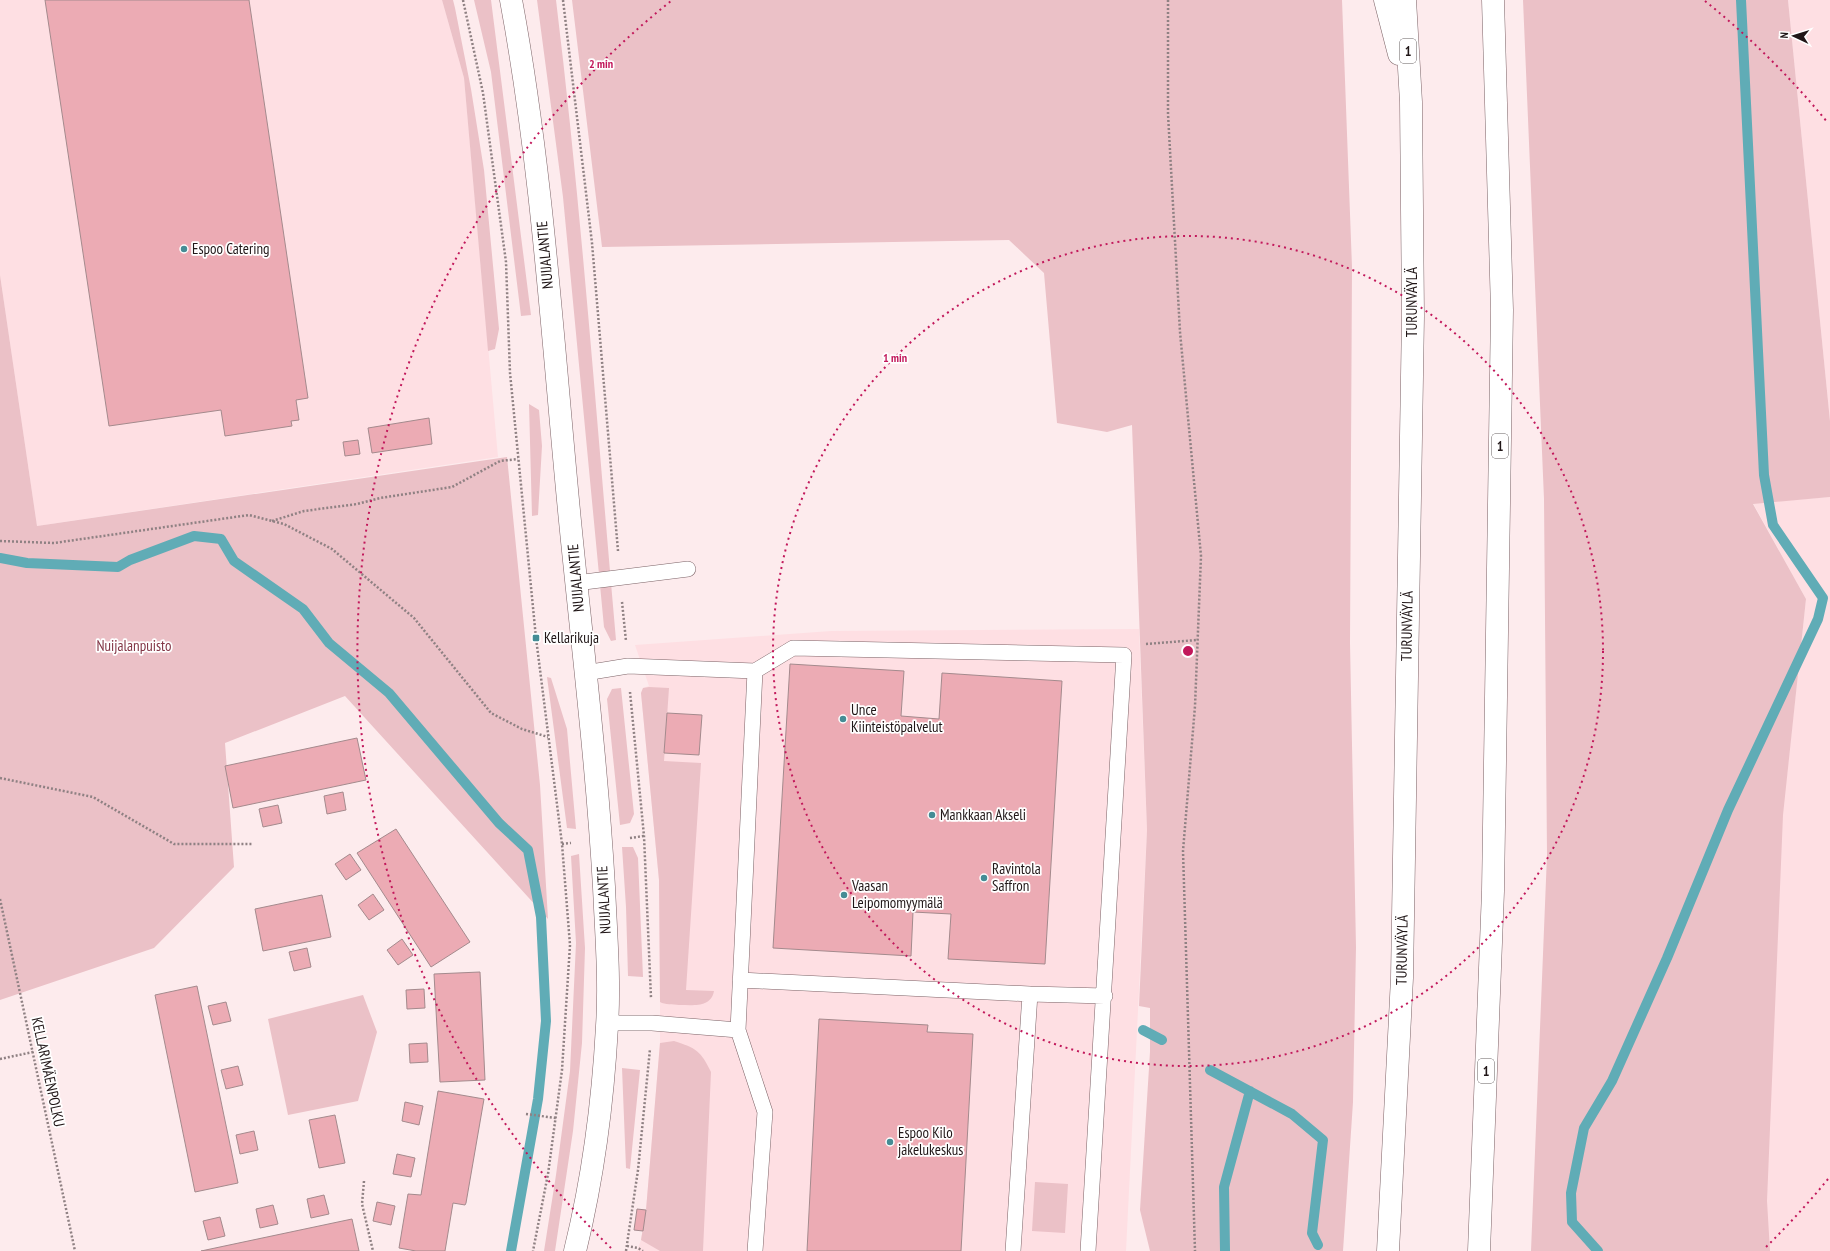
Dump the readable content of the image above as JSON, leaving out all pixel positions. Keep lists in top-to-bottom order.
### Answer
{
  "streets": {
    "main road": ["1", "NUIJALANTIE", "TURUNVÄYLÄ"],
    "path": ["KELLARIMÄENPOLKU"]
  },
  "parks": ["Nuijalanpuisto"],
  "places": {
    "other": [
      "Espoo Catering",
      "Unce Kiinteistöpalvelut",
      "Mankkaan Akseli",
      "Ravintola Saffron",
      "Vaasan Leipomomyymälä",
      "Espoo Kilo jakelukeskus"
    ],
    "transit": ["Kellarikuja"]
  },
  "north": "left",
  "rings": ["2 min", "1 min"]
}
